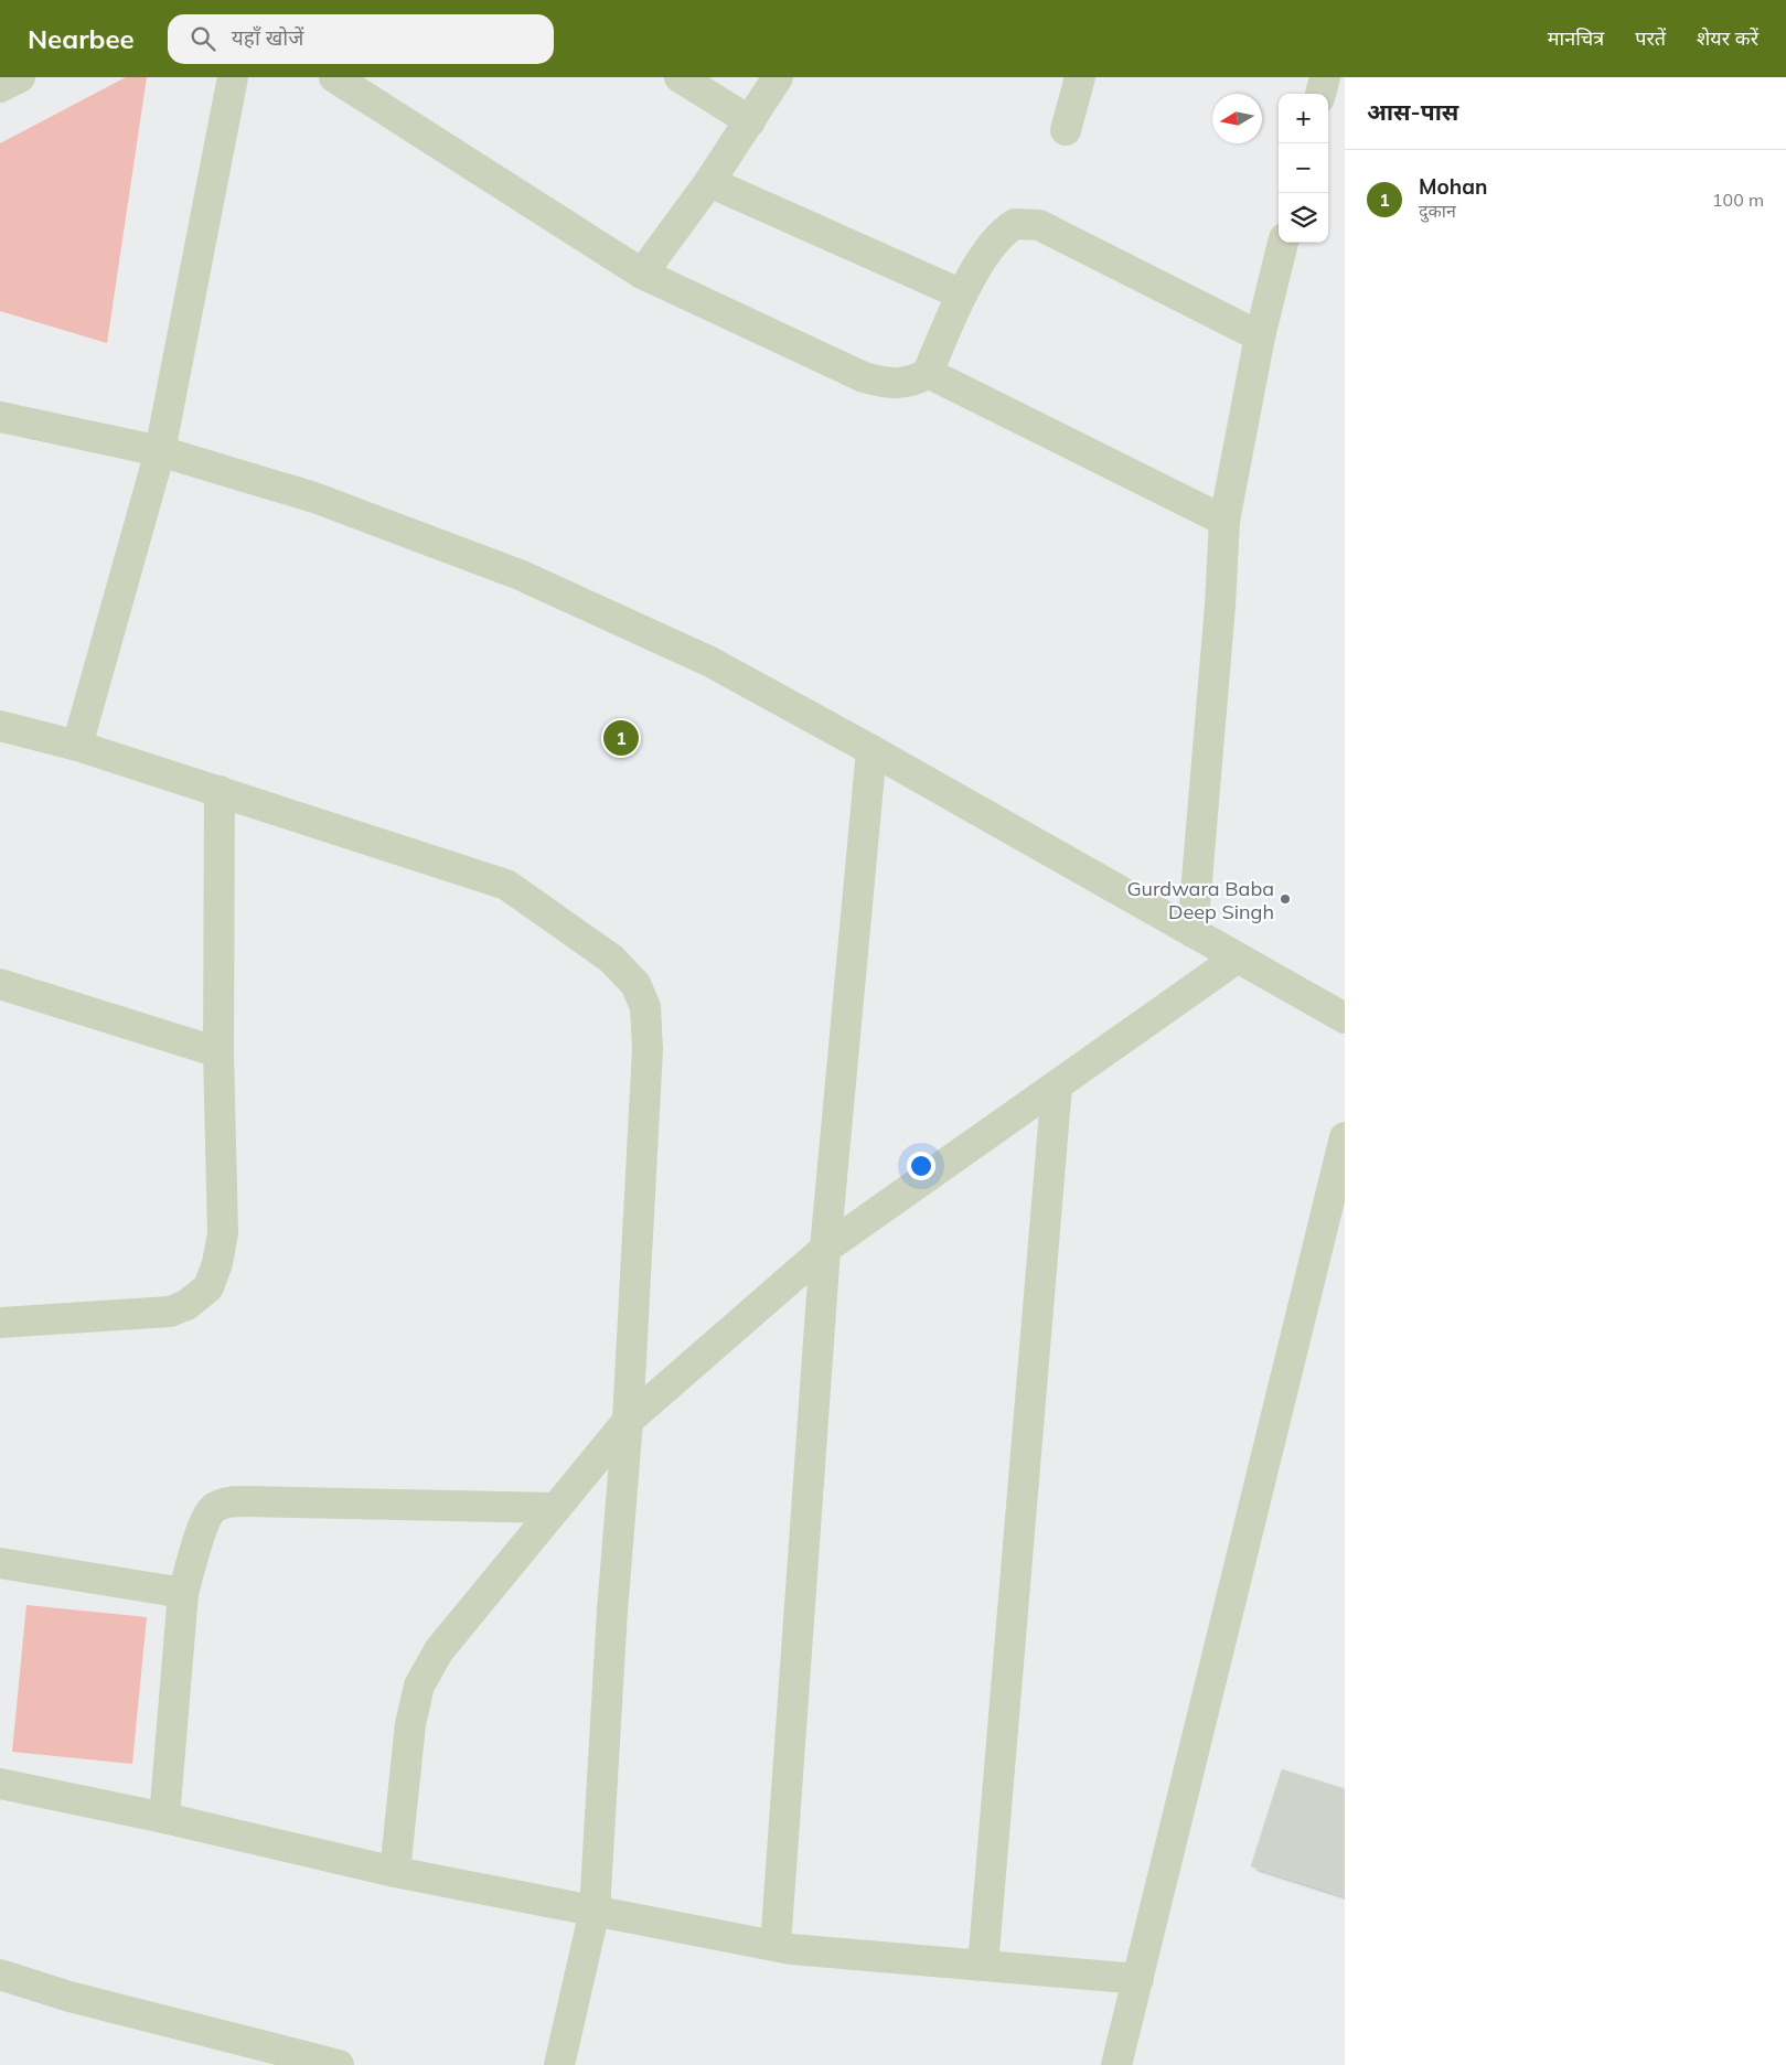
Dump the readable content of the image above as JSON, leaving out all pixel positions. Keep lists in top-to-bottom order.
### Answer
{
  "places": ["Gurdwara Baba Deep Singh"],
  "north": "left",
  "page": {
    "header": "Nearbee",
    "search": "यहाँ खोजें",
    "nav": ["मानचित्र", "परतें", "शेयर करें"],
    "heading": "आस-पास",
    "map_buttons": ["+", "−"],
    "list": [
      {
        "mark": "1",
        "name": "Mohan",
        "note": "दुकान",
        "value": "100 m"
      }
    ],
    "pins": "1"
  }
}
